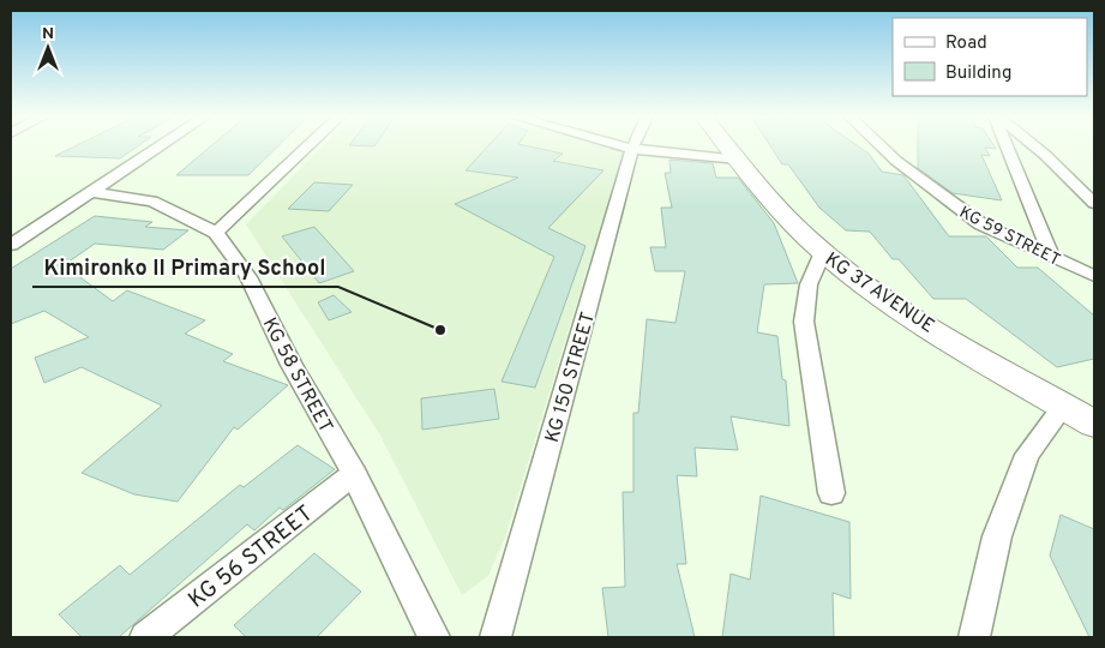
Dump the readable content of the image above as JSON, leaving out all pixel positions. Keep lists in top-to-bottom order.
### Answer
{
  "streets": {
    "street": [
      "KG 59 STREET",
      "KG 37 AVENUE",
      "KG 58 STREET",
      "KG 150 STREET",
      "KG 56 STREET"
    ]
  },
  "crossings": [
    ["KG 58 STREET", "KG 56 STREET"]
  ],
  "places": ["Kimironko II Primary School"],
  "legend": ["Road", "Building"],
  "north": "top"
}
